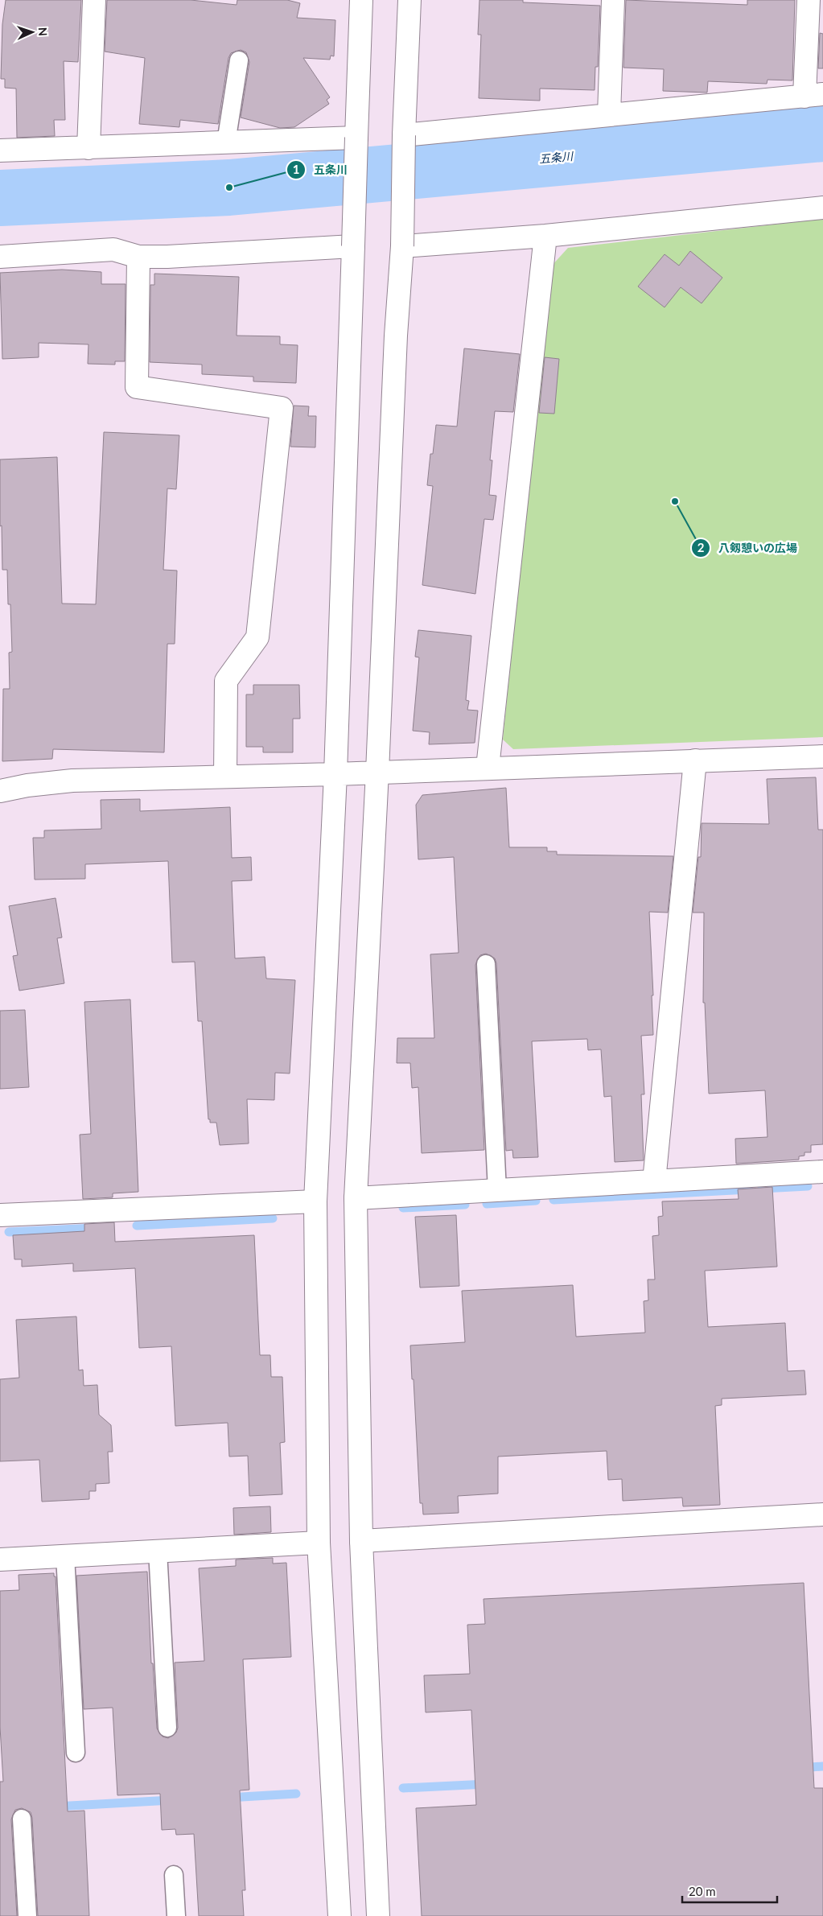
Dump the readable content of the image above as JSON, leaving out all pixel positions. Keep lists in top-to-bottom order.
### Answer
{
  "water": ["五条川"],
  "places": ["五条川", "八剱憩いの広場"],
  "scale_bar": "20 m",
  "north": "right"
}
